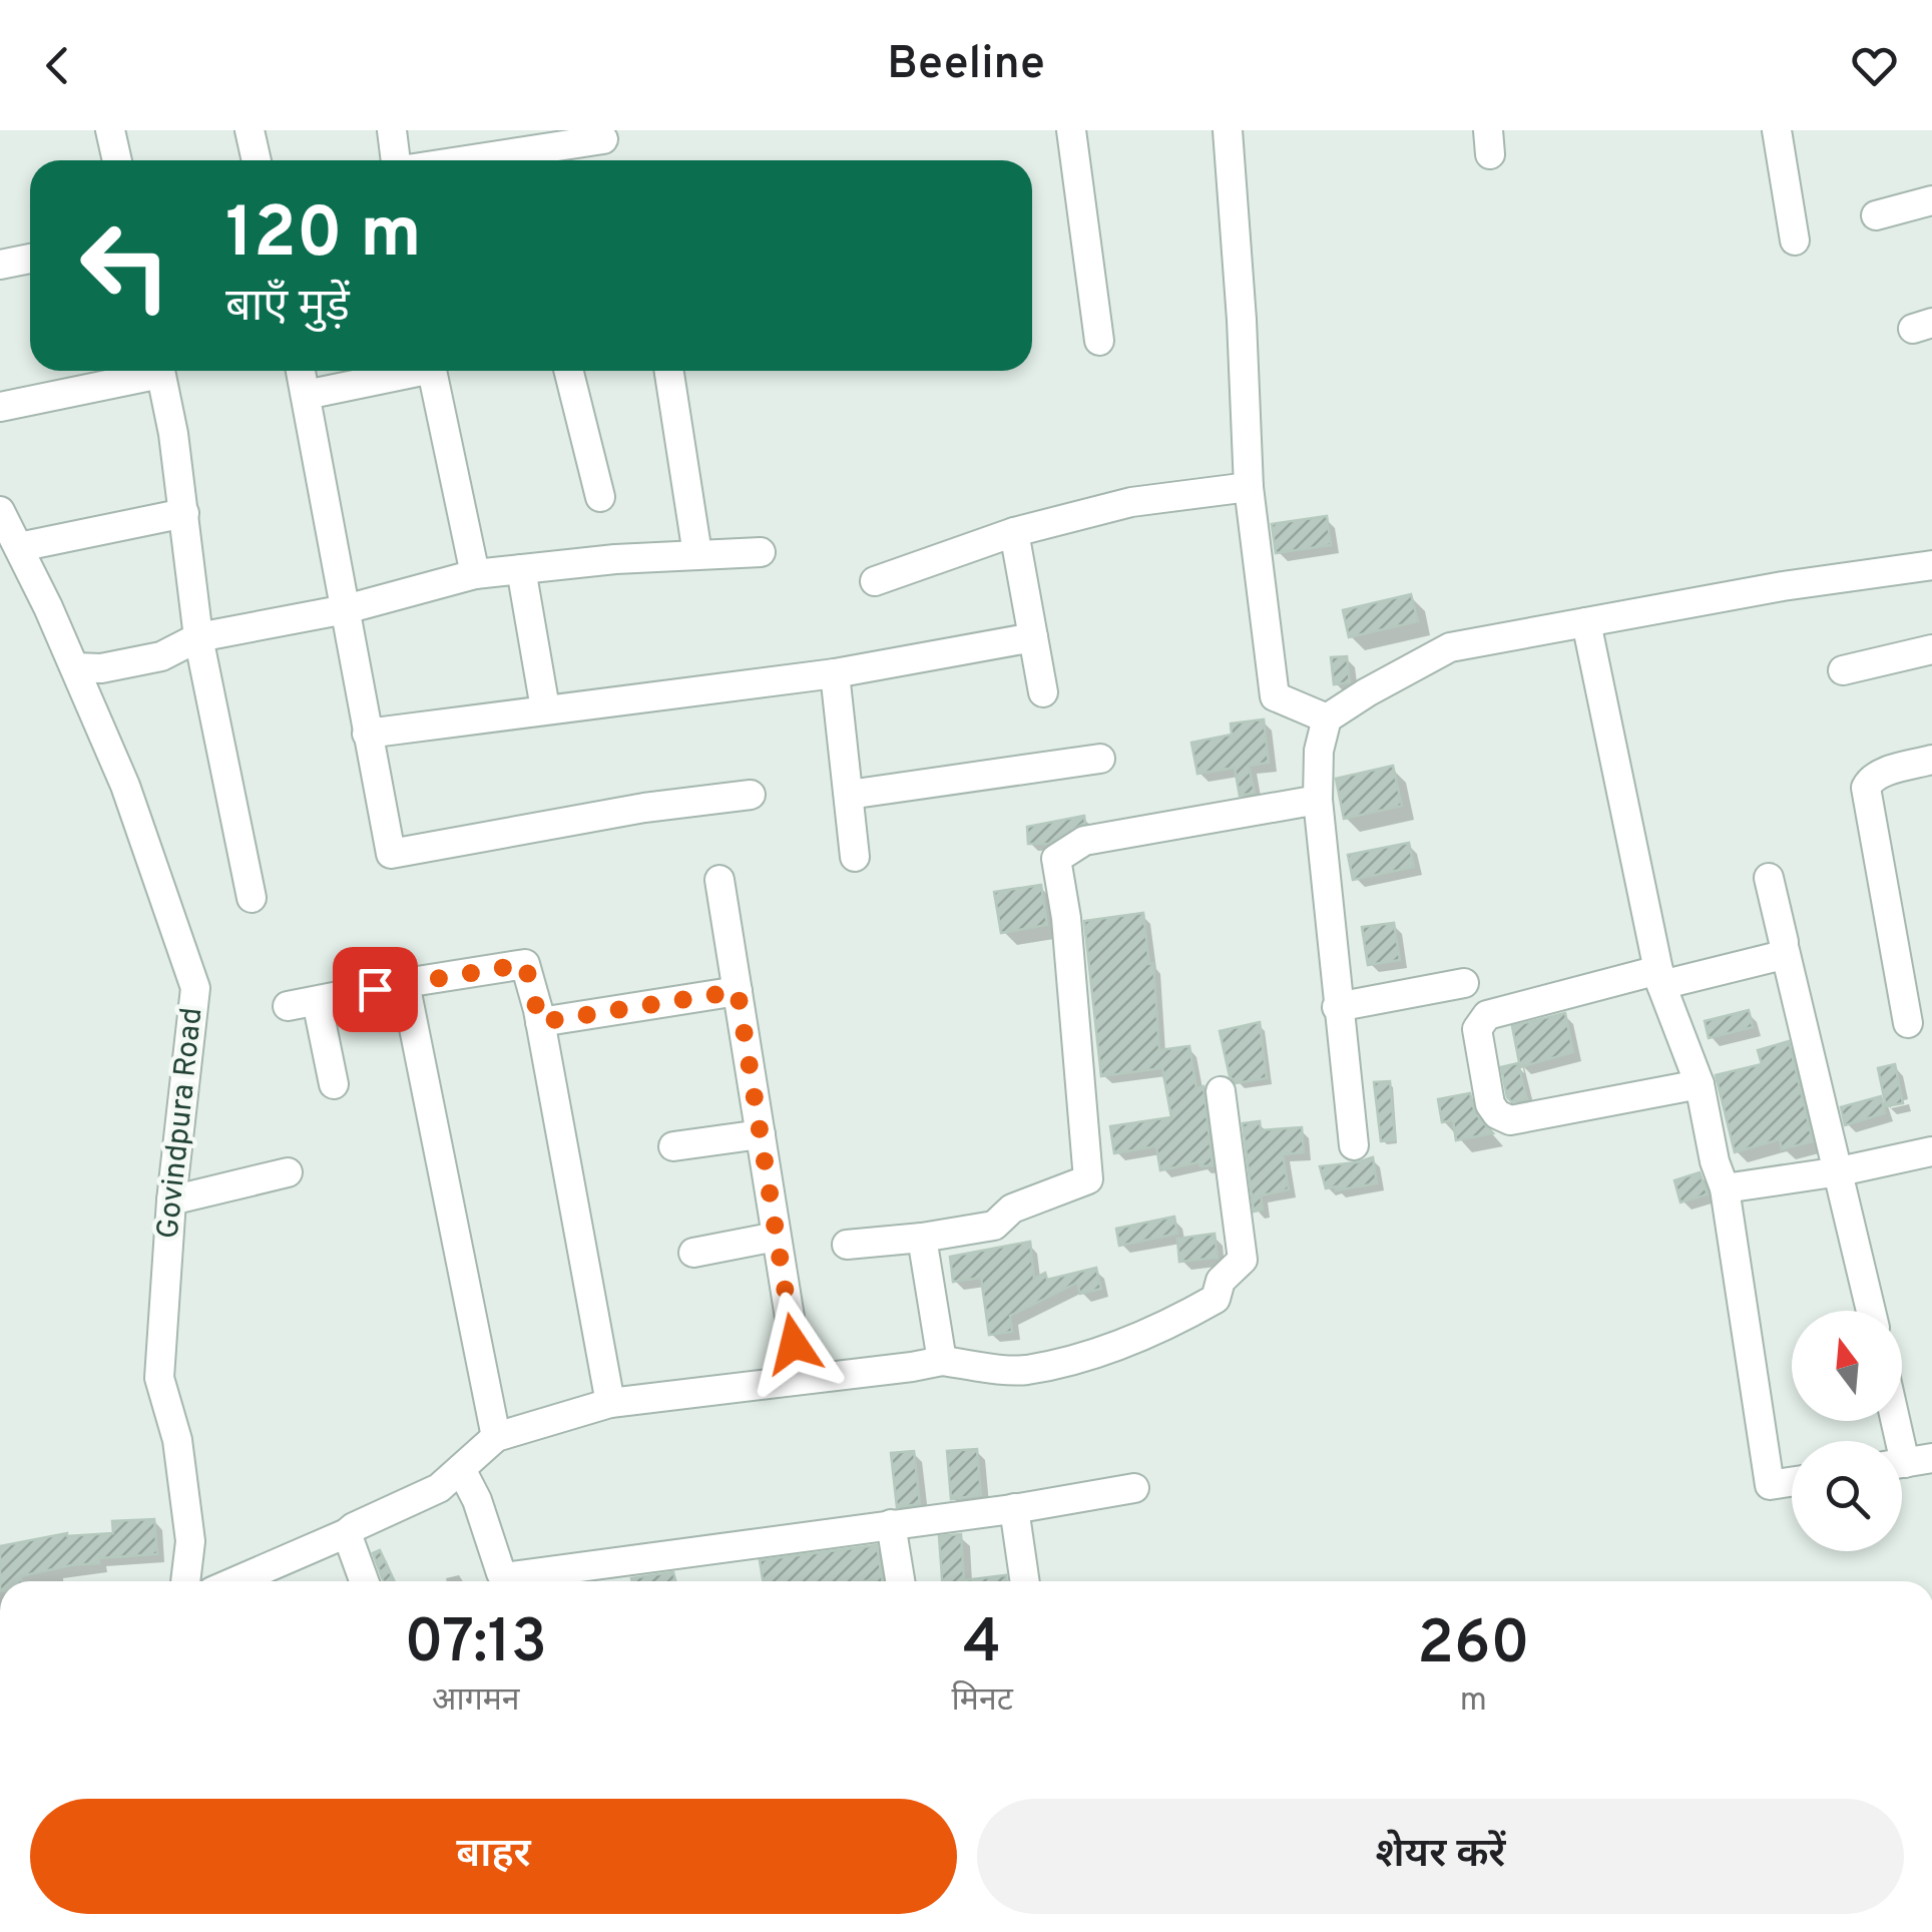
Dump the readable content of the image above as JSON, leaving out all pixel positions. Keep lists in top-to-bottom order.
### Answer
{
  "streets": {
    "street": ["Govindpura Road"]
  },
  "north": "top",
  "page": {
    "header": "Beeline",
    "turn": ["120 m", "बाएँ मुड़ें"],
    "eta": [
      "07:13",
      "आगमन",
      "4",
      "मिनट",
      "260",
      "m"
    ],
    "buttons": ["बाहर", "शेयर करें"]
  }
}
